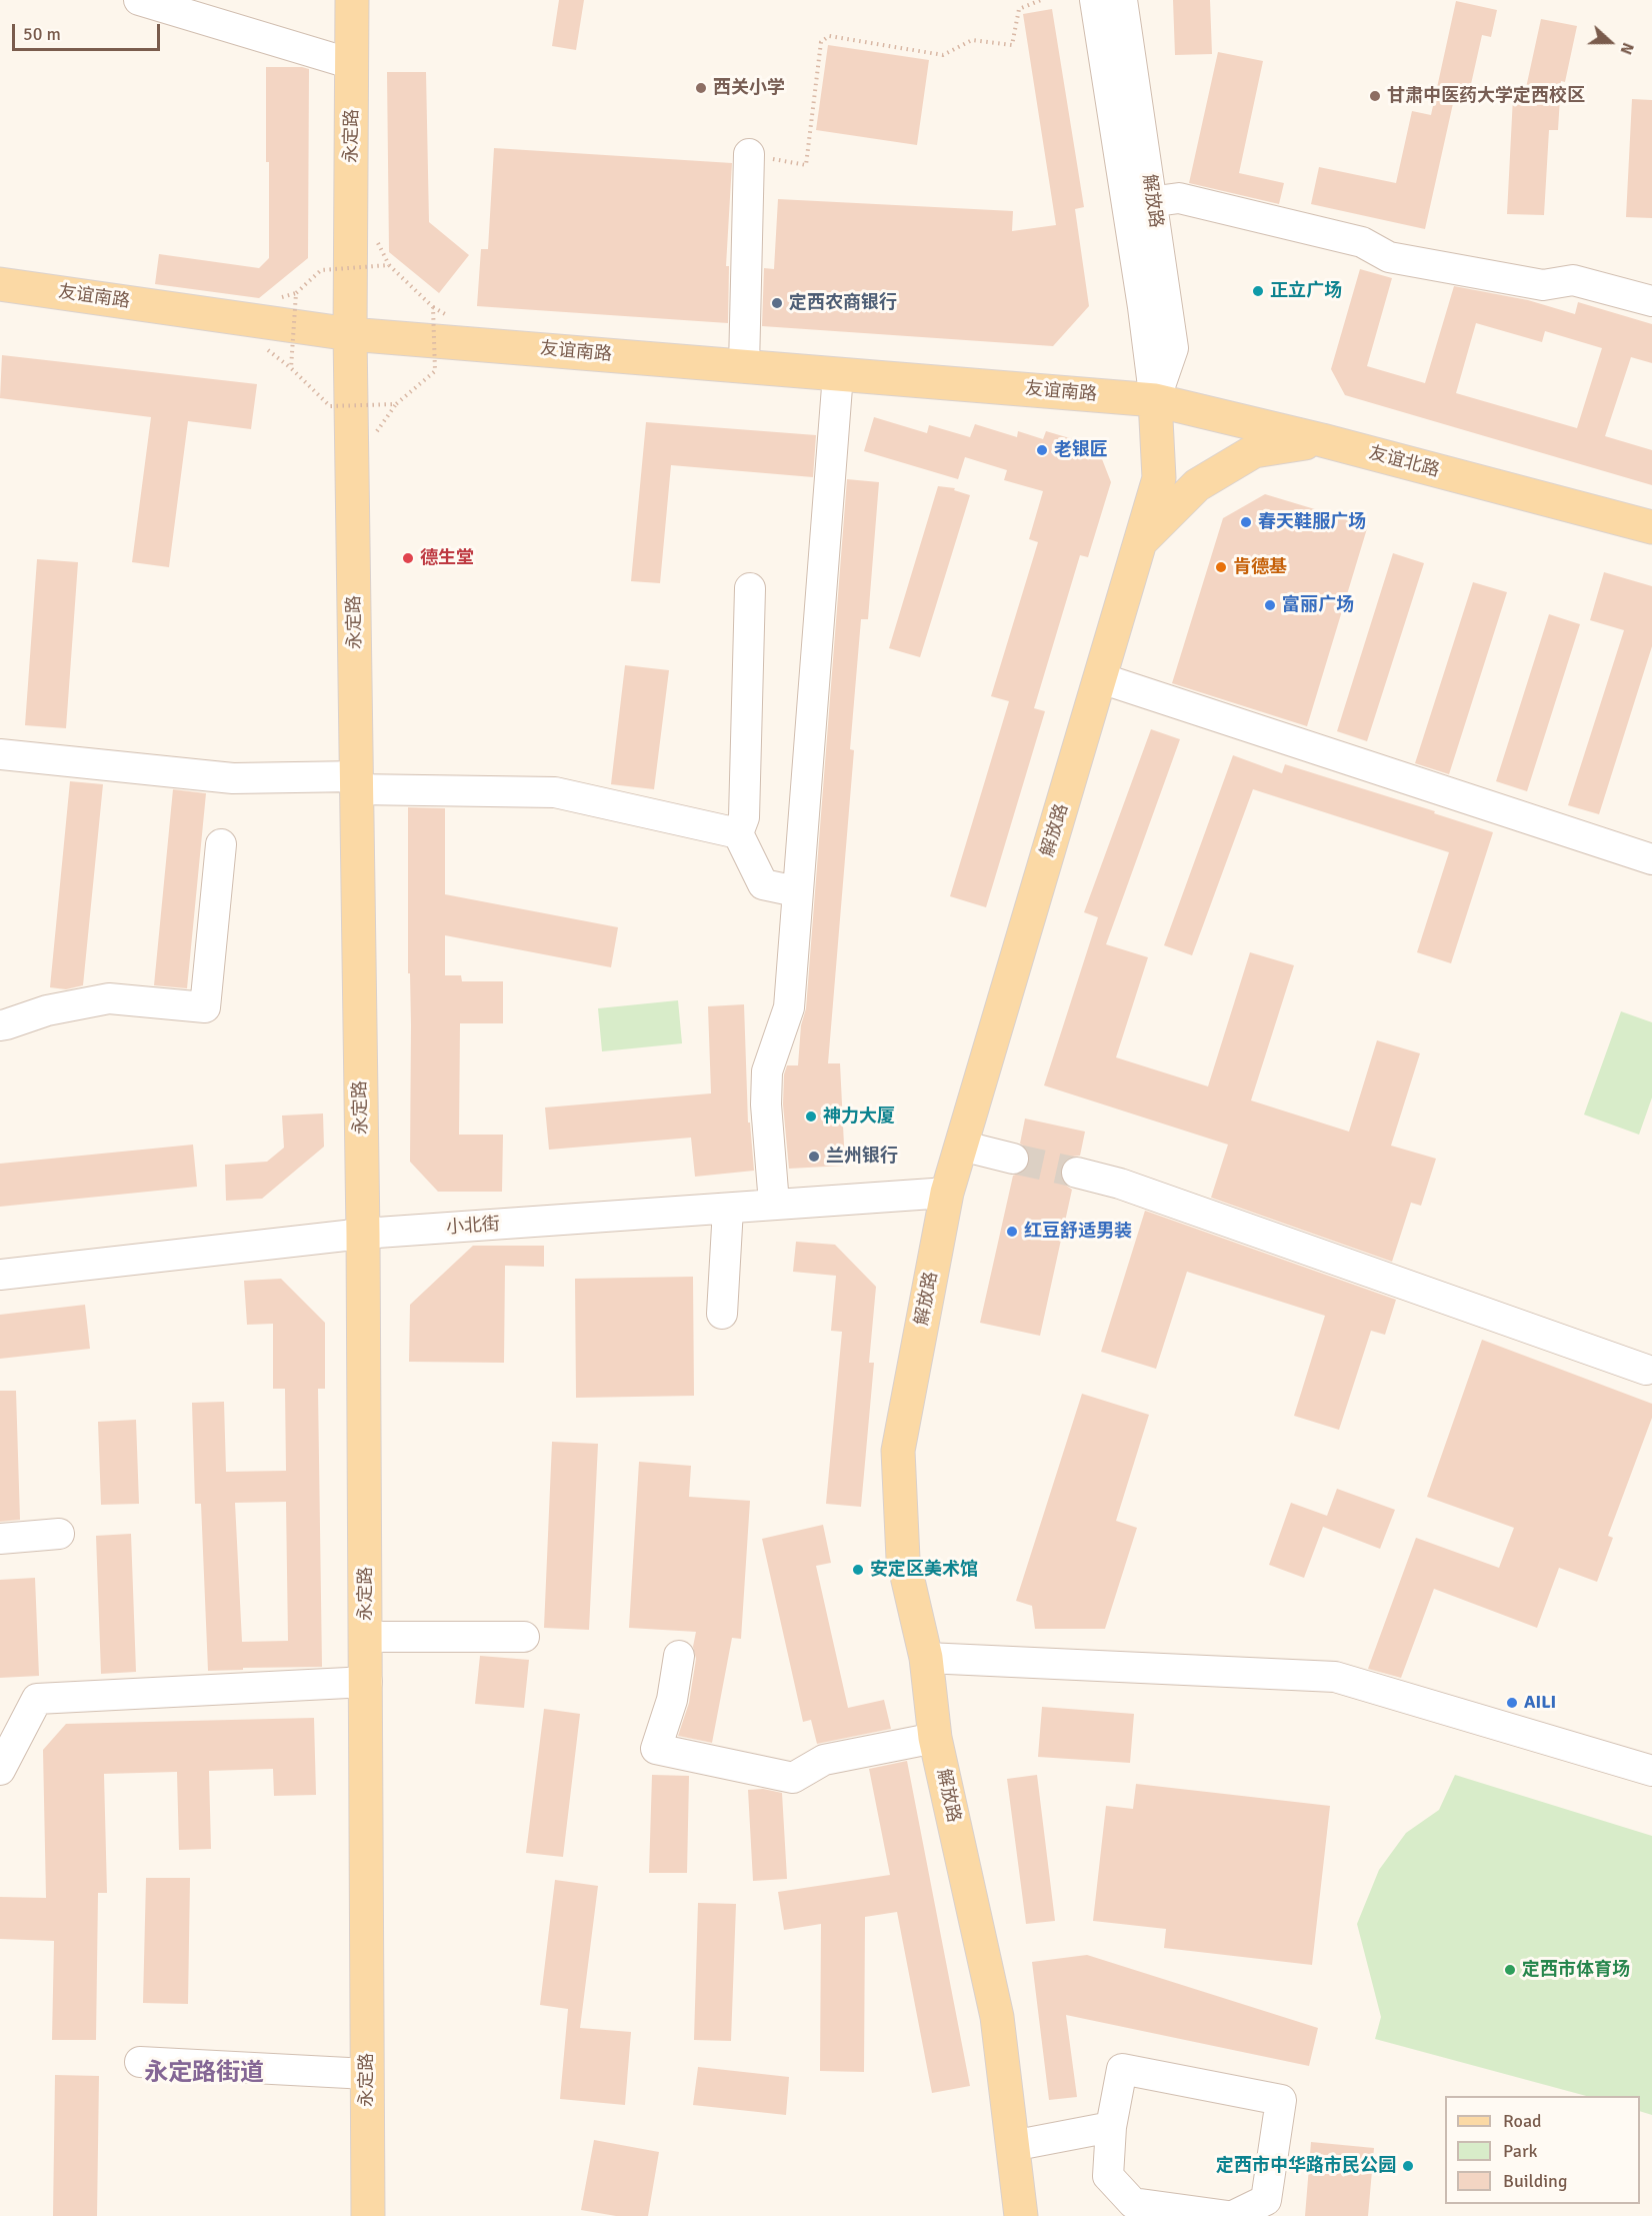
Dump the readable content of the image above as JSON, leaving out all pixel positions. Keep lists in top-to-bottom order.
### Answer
{
  "streets": {
    "main road": [
      "永定路",
      "解放路",
      "友谊南路",
      "友谊北路"
    ],
    "street": ["小北街"]
  },
  "crossings": [
    ["永定路", "友谊南路"],
    ["永定路", "小北街"],
    ["解放路", "友谊南路"],
    ["解放路", "友谊北路"],
    ["解放路", "小北街"],
    ["友谊南路", "友谊北路"]
  ],
  "districts": ["永定路街道"],
  "places": [
    "西关小学",
    "甘肃中医药大学定西校区",
    "正立广场",
    "定西农商银行",
    "老银匠",
    "春天鞋服广场",
    "德生堂",
    "肯德基",
    "富丽广场",
    "神力大厦",
    "兰州银行",
    "红豆舒适男装",
    "安定区美术馆",
    "AILI",
    "定西市体育场",
    "定西市中华路市民公园"
  ],
  "legend": ["Road", "Park", "Building"],
  "scale_bar": "50 m",
  "north": "right"
}
